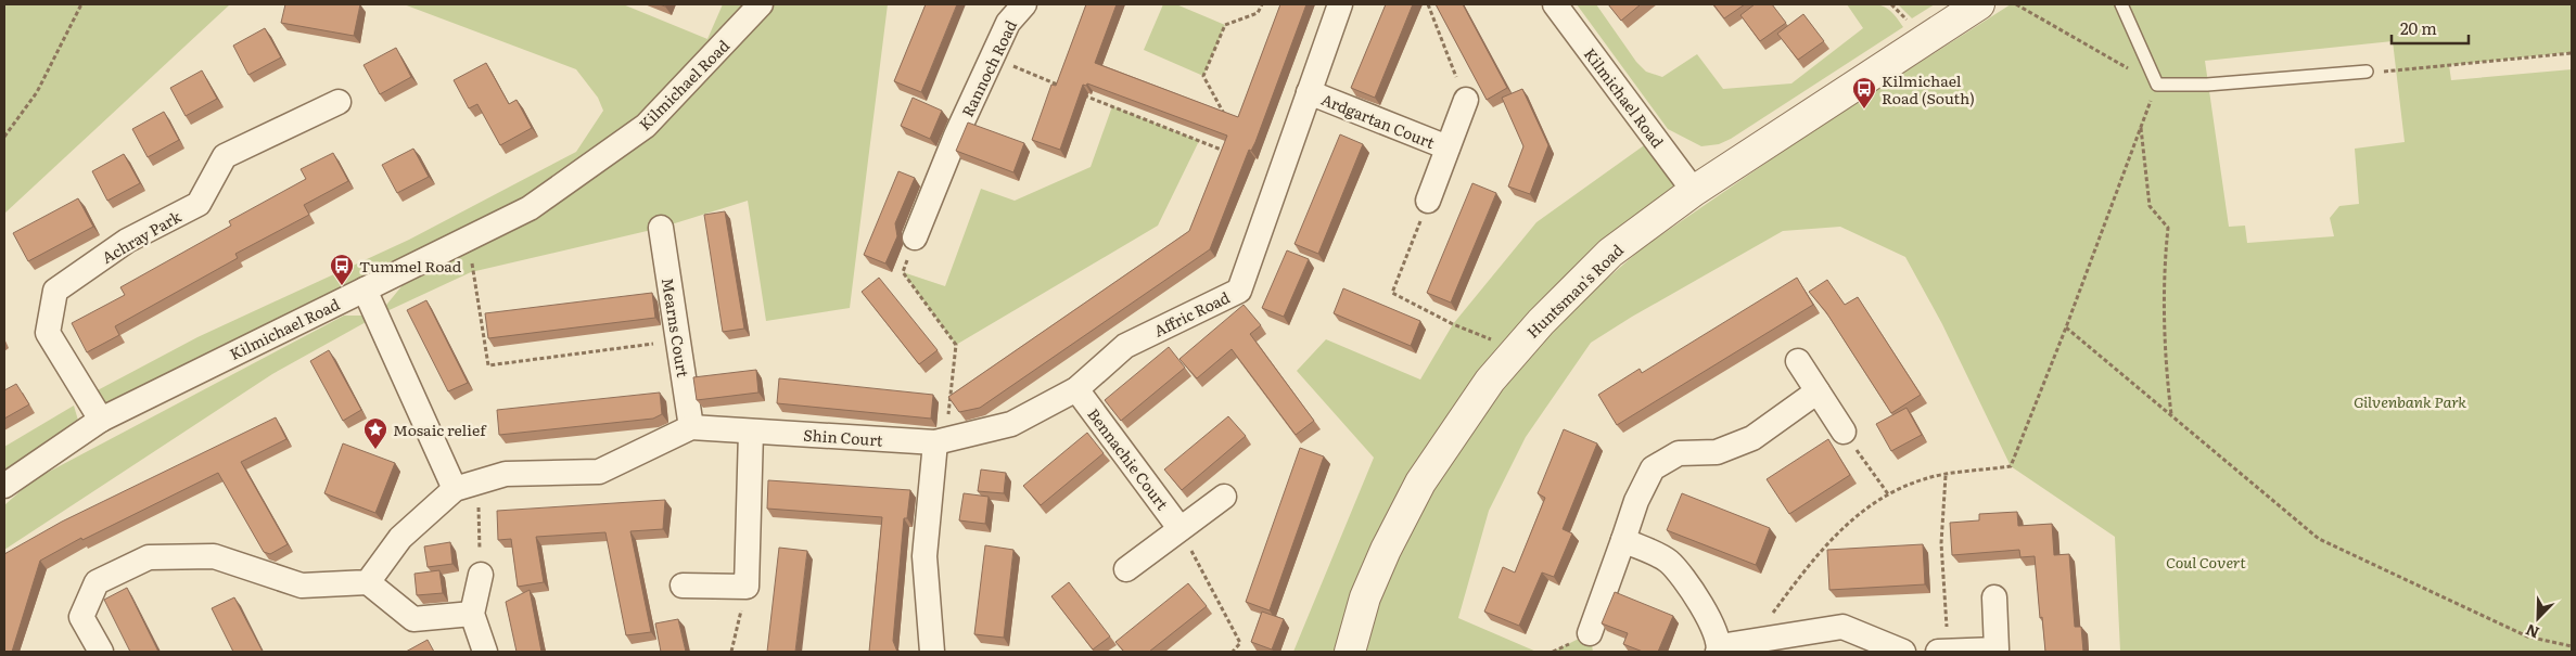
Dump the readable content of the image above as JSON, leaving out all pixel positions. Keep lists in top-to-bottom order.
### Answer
{
  "streets": {
    "street": [
      "Rannoch Road",
      "Kilmichael Road",
      "Ardgartan Court",
      "Achray Park",
      "Huntsman's Road",
      "Affric Road",
      "Mearns Court",
      "Shin Court",
      "Bennachie Court"
    ]
  },
  "crossings": [
    ["Kilmichael Road", "Achray Park"],
    ["Kilmichael Road", "Huntsman's Road"],
    ["Ardgartan Court", "Affric Road"],
    ["Affric Road", "Shin Court"],
    ["Affric Road", "Bennachie Court"]
  ],
  "parks": ["Gilvenbank Park", "Coul Covert"],
  "places": {
    "bus stop": ["Kilmichael Road (South)", "Tummel Road"],
    "place": ["Mosaic relief"]
  },
  "scale_bar": "20 m",
  "north": "bottom left"
}
